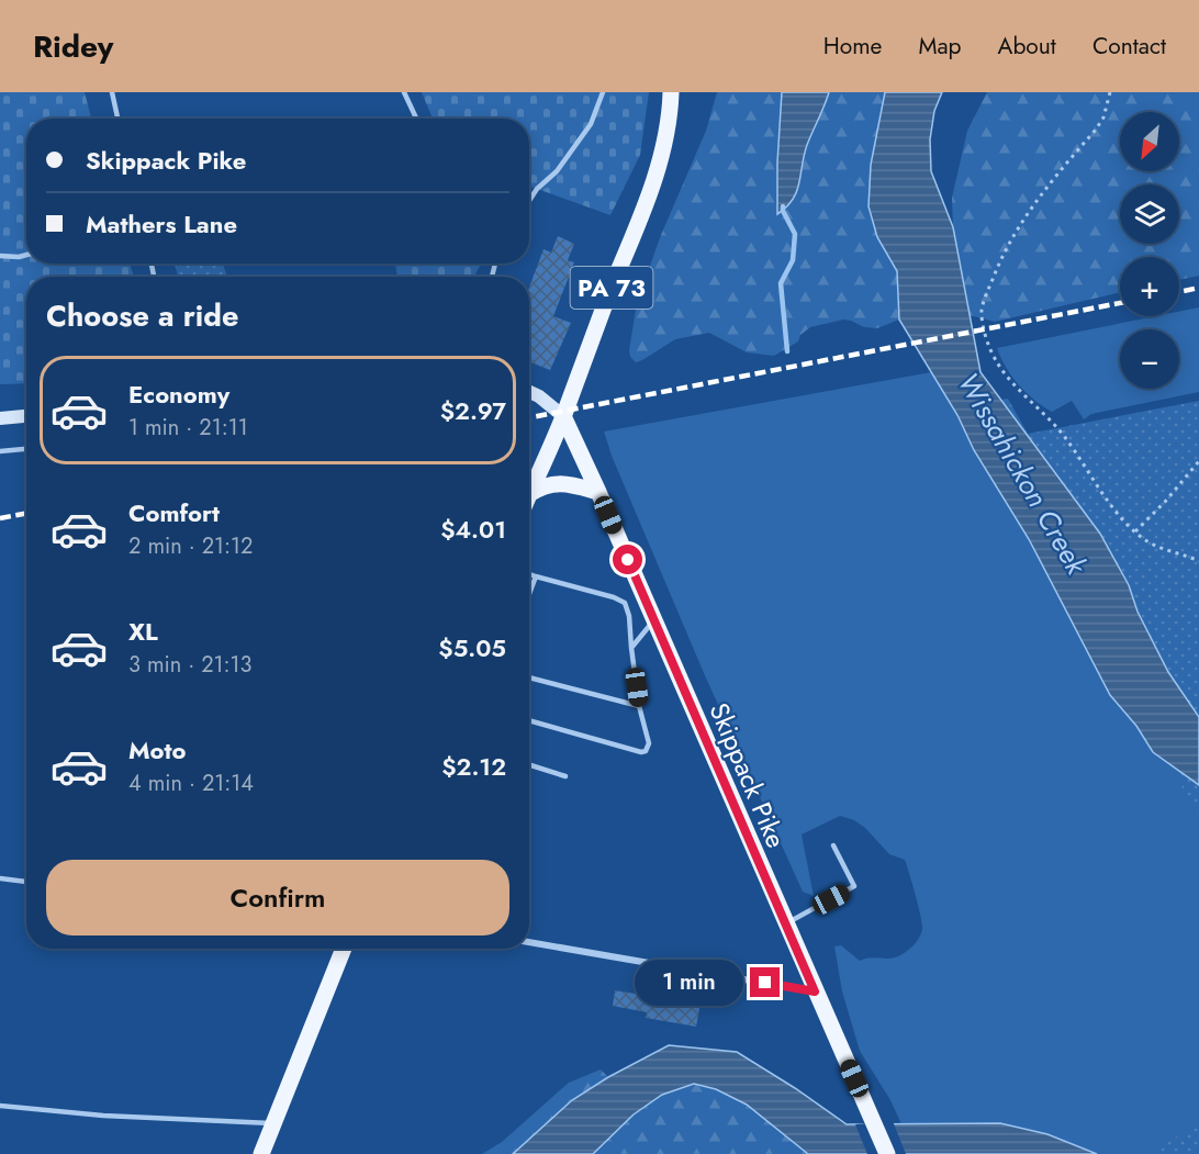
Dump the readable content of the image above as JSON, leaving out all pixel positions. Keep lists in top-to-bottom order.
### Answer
{
  "streets": {
    "main road": ["PA 73", "Skippack Pike"]
  },
  "crossings": [
    ["PA 73", "Skippack Pike"]
  ],
  "water": ["Wissahickon Creek"],
  "north": "bottom left",
  "page": {
    "header": "Ridey",
    "nav": [
      "Home",
      "Map",
      "About",
      "Contact"
    ],
    "map_buttons": ["+", "−"],
    "banner": ["Skippack Pike", "Mathers Lane"],
    "heading": "Choose a ride",
    "list": [
      {
        "name": "Economy",
        "note": "1 min · 21:11",
        "value": "$2.97"
      },
      {
        "name": "Comfort",
        "note": "2 min · 21:12",
        "value": "$4.01"
      },
      {
        "name": "XL",
        "note": "3 min · 21:13",
        "value": "$5.05"
      },
      {
        "name": "Moto",
        "note": "4 min · 21:14",
        "value": "$2.12"
      }
    ],
    "buttons": "Confirm",
    "bubble": "1 min"
  }
}
